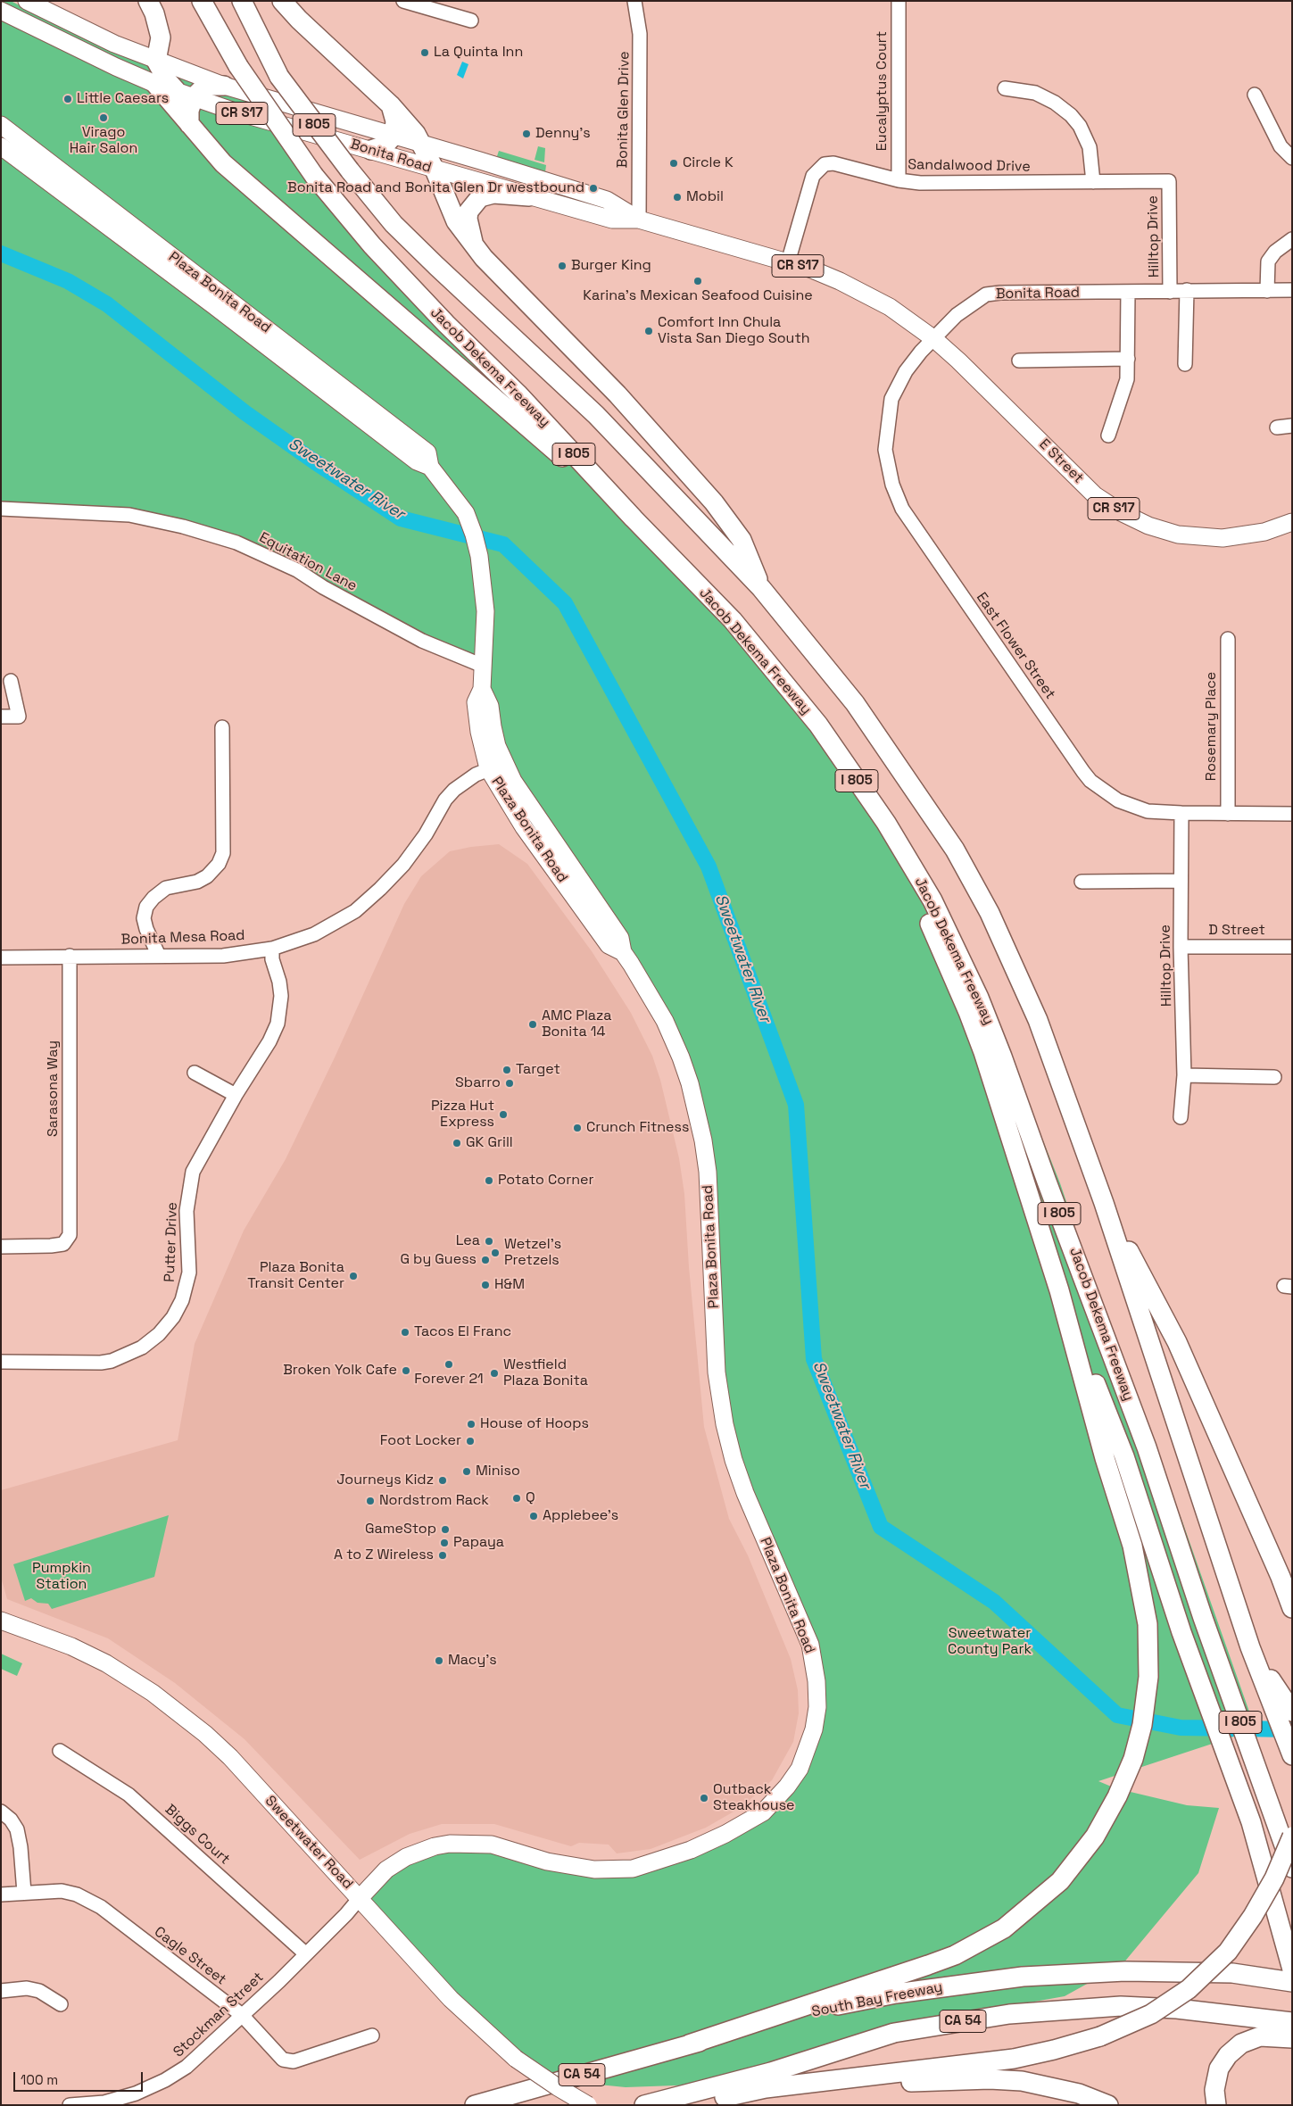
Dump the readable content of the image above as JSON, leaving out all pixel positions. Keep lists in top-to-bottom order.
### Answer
{
  "streets": {
    "highway": [
      "I 805",
      "Jacob Dekema Freeway",
      "South Bay Freeway",
      "CA 54"
    ],
    "main road": [
      "CR S17",
      "Bonita Road",
      "Plaza Bonita Road",
      "E Street",
      "Sweetwater Road"
    ],
    "street": [
      "Eucalyptus Court",
      "Bonita Glen Drive",
      "Sandalwood Drive",
      "Hilltop Drive",
      "Equitation Lane",
      "East Flower Street",
      "Rosemary Place",
      "D Street",
      "Bonita Mesa Road",
      "Sarasona Way",
      "Putter Drive",
      "Biggs Court",
      "Cagle Street",
      "Stockman Street"
    ]
  },
  "crossings": [
    ["Eucalyptus Court", "Sandalwood Drive"],
    ["Bonita Glen Drive", "Bonita Road"],
    ["Bonita Road", "Sandalwood Drive"],
    ["Bonita Road", "Hilltop Drive"],
    ["Bonita Road", "E Street"],
    ["Bonita Road", "East Flower Street"],
    ["Sandalwood Drive", "Hilltop Drive"],
    ["Hilltop Drive", "East Flower Street"],
    ["Hilltop Drive", "D Street"],
    ["Plaza Bonita Road", "Equitation Lane"],
    ["Plaza Bonita Road", "Bonita Mesa Road"],
    ["Plaza Bonita Road", "Sweetwater Road"],
    ["Plaza Bonita Road", "Stockman Street"],
    ["E Street", "East Flower Street"],
    ["East Flower Street", "Rosemary Place"],
    ["Bonita Mesa Road", "Sarasona Way"],
    ["Bonita Mesa Road", "Putter Drive"],
    ["Biggs Court", "Stockman Street"],
    ["Sweetwater Road", "Stockman Street"],
    ["Cagle Street", "Stockman Street"]
  ],
  "water": ["Sweetwater River"],
  "parks": ["Pumpkin Station", "Sweetwater County Park"],
  "places": [
    "La Quinta Inn",
    "Little Caesars",
    "Virago Hair Salon",
    "Denny's",
    "Circle K",
    "Bonita Road and Bonita Glen Dr westbound",
    "Mobil",
    "Burger King",
    "Karina's Mexican Seafood Cuisine",
    "Comfort Inn Chula Vista San Diego South",
    "AMC Plaza Bonita 14",
    "Target",
    "Sbarro",
    "Pizza Hut Express",
    "Crunch Fitness",
    "GK Grill",
    "Potato Corner",
    "Lea",
    "Wetzel's Pretzels",
    "G by Guess",
    "Plaza Bonita Transit Center",
    "H&M",
    "Tacos El Franc",
    "Forever 21",
    "Broken Yolk Cafe",
    "Westfield Plaza Bonita",
    "House of Hoops",
    "Foot Locker",
    "Miniso",
    "Journeys Kidz",
    "Q",
    "Nordstrom Rack",
    "Applebee's",
    "GameStop",
    "Papaya",
    "A to Z Wireless",
    "Macy's",
    "Outback Steakhouse"
  ],
  "scale_bar": "100 m"
}
